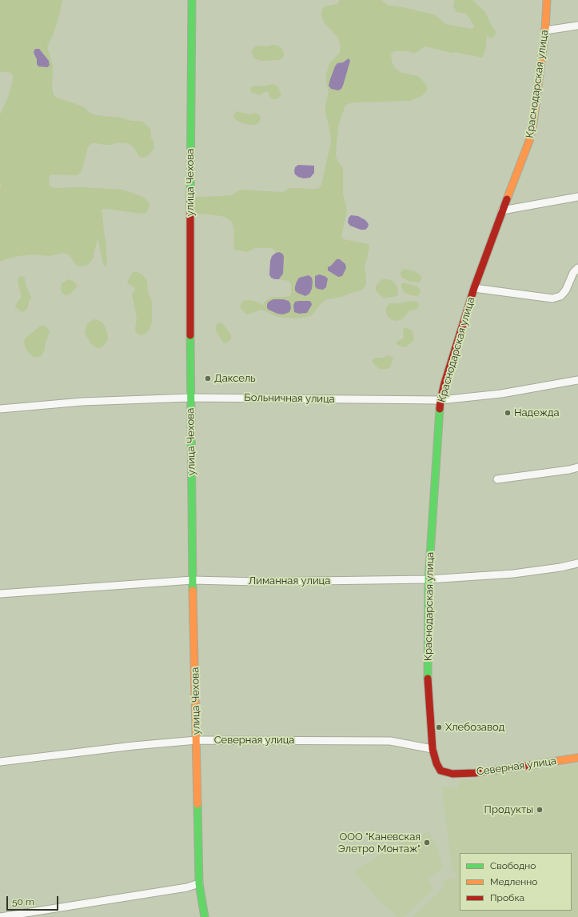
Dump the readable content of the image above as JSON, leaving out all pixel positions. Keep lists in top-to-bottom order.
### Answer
{
  "streets": {
    "street": [
      "Краснодарская улица",
      "улица Чехова",
      "Больничная улица",
      "Лиманная улица",
      "Северная улица"
    ]
  },
  "crossings": [
    ["Краснодарская улица", "Больничная улица"],
    ["Краснодарская улица", "Лиманная улица"],
    ["Краснодарская улица", "Северная улица"],
    ["улица Чехова", "Больничная улица"],
    ["улица Чехова", "Лиманная улица"],
    ["улица Чехова", "Северная улица"]
  ],
  "places": [
    "Даксель",
    "Надежда",
    "Хлебозавод",
    "Продукты",
    "ООО \"Каневская Элетро Монтаж\""
  ],
  "legend": ["Свободно", "Медленно", "Пробка"],
  "scale_bar": "50 m"
}
